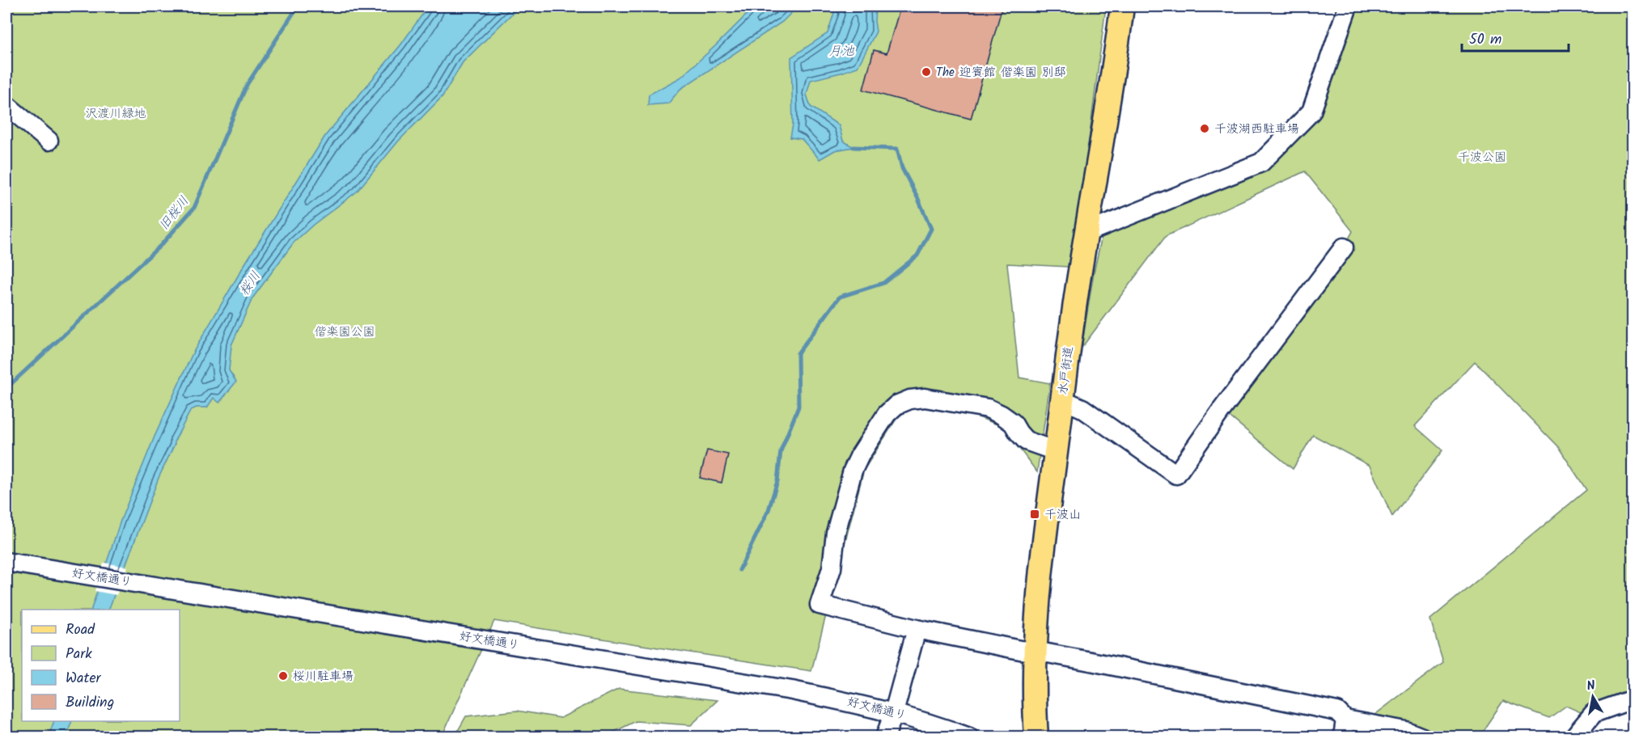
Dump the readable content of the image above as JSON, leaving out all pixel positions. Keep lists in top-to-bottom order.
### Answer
{
  "streets": {
    "main road": ["水戸街道"],
    "street": ["好文橋通り"]
  },
  "water": ["月池", "旧桜川", "桜川"],
  "parks": ["沢渡川緑地", "千波公園", "偕楽園公園"],
  "places": {
    "other": ["The 迎賓館 偕楽園 別邸", "千波湖西駐車場", "桜川駐車場"],
    "transit": ["千波山"]
  },
  "legend": [
    "Road",
    "Park",
    "Water",
    "Building"
  ],
  "scale_bar": "50 m",
  "north": "top"
}
